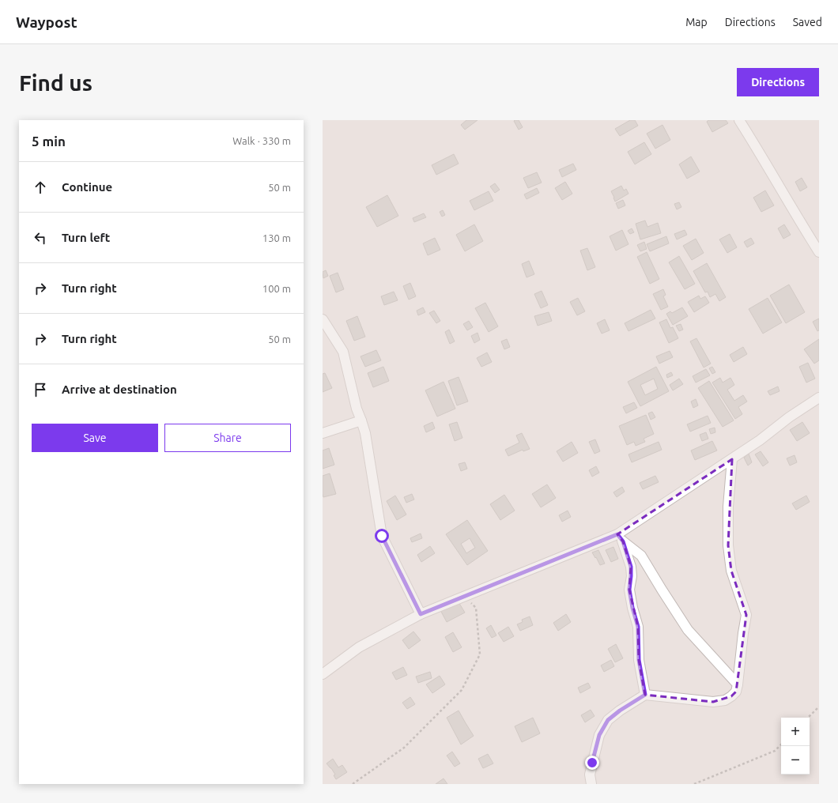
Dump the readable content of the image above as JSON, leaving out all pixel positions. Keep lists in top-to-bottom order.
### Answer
{
  "page": {
    "header": "Waypost",
    "nav": ["Map", "Directions", "Saved"],
    "buttons": [
      "Directions",
      ["Save", "Share"]
    ],
    "title": "Find us",
    "heading": ["5 min", "Walk · 330 m"],
    "list": [
      ["Continue", "50 m"],
      ["Turn left", "130 m"],
      ["Turn right", "100 m"],
      ["Turn right", "50 m"],
      "Arrive at destination"
    ],
    "map_buttons": ["+", "−"]
  }
}
